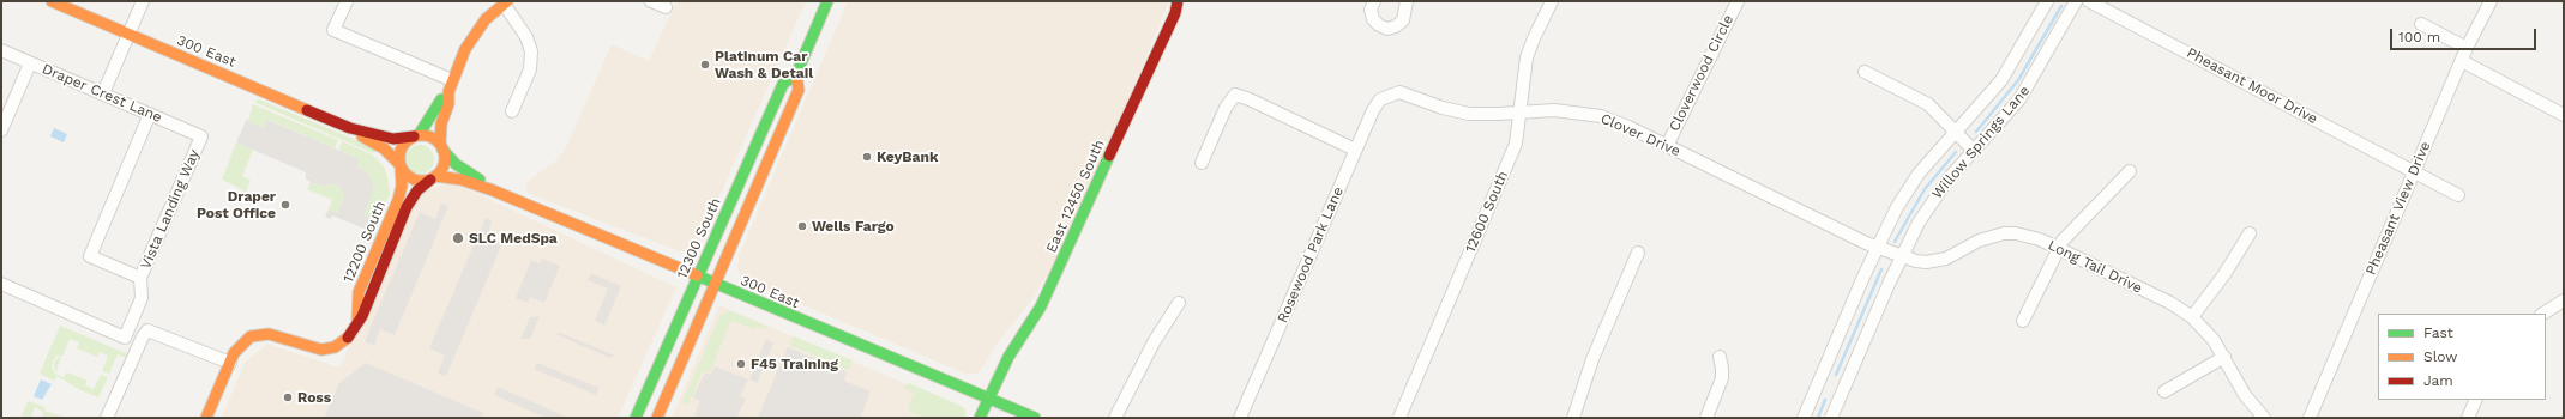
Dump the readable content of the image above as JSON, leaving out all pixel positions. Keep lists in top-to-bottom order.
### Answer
{
  "streets": {
    "street": [
      "300 East",
      "Cloverwood Circle",
      "Pheasant Moor Drive",
      "Draper Crest Lane",
      "Clover Drive",
      "Willow Springs Lane",
      "East 12450 South",
      "Pheasant View Drive",
      "Vista Landing Way",
      "12600 South",
      "12300 South",
      "12200 South",
      "Rosewood Park Lane",
      "Long Tail Drive"
    ]
  },
  "crossings": [
    ["300 East", "East 12450 South"],
    ["300 East", "12300 South"],
    ["300 East", "12200 South"],
    ["Cloverwood Circle", "Clover Drive"],
    ["Pheasant Moor Drive", "Pheasant View Drive"],
    ["Draper Crest Lane", "Vista Landing Way"],
    ["Clover Drive", "Willow Springs Lane"],
    ["Clover Drive", "12600 South"],
    ["Clover Drive", "Rosewood Park Lane"],
    ["Clover Drive", "Long Tail Drive"],
    ["Willow Springs Lane", "Long Tail Drive"]
  ],
  "places": [
    "Platinum Car Wash & Detail",
    "KeyBank",
    "Draper Post Office",
    "Wells Fargo",
    "SLC MedSpa",
    "F45 Training",
    "Ross"
  ],
  "legend": ["Fast", "Slow", "Jam"],
  "scale_bar": "100 m"
}
